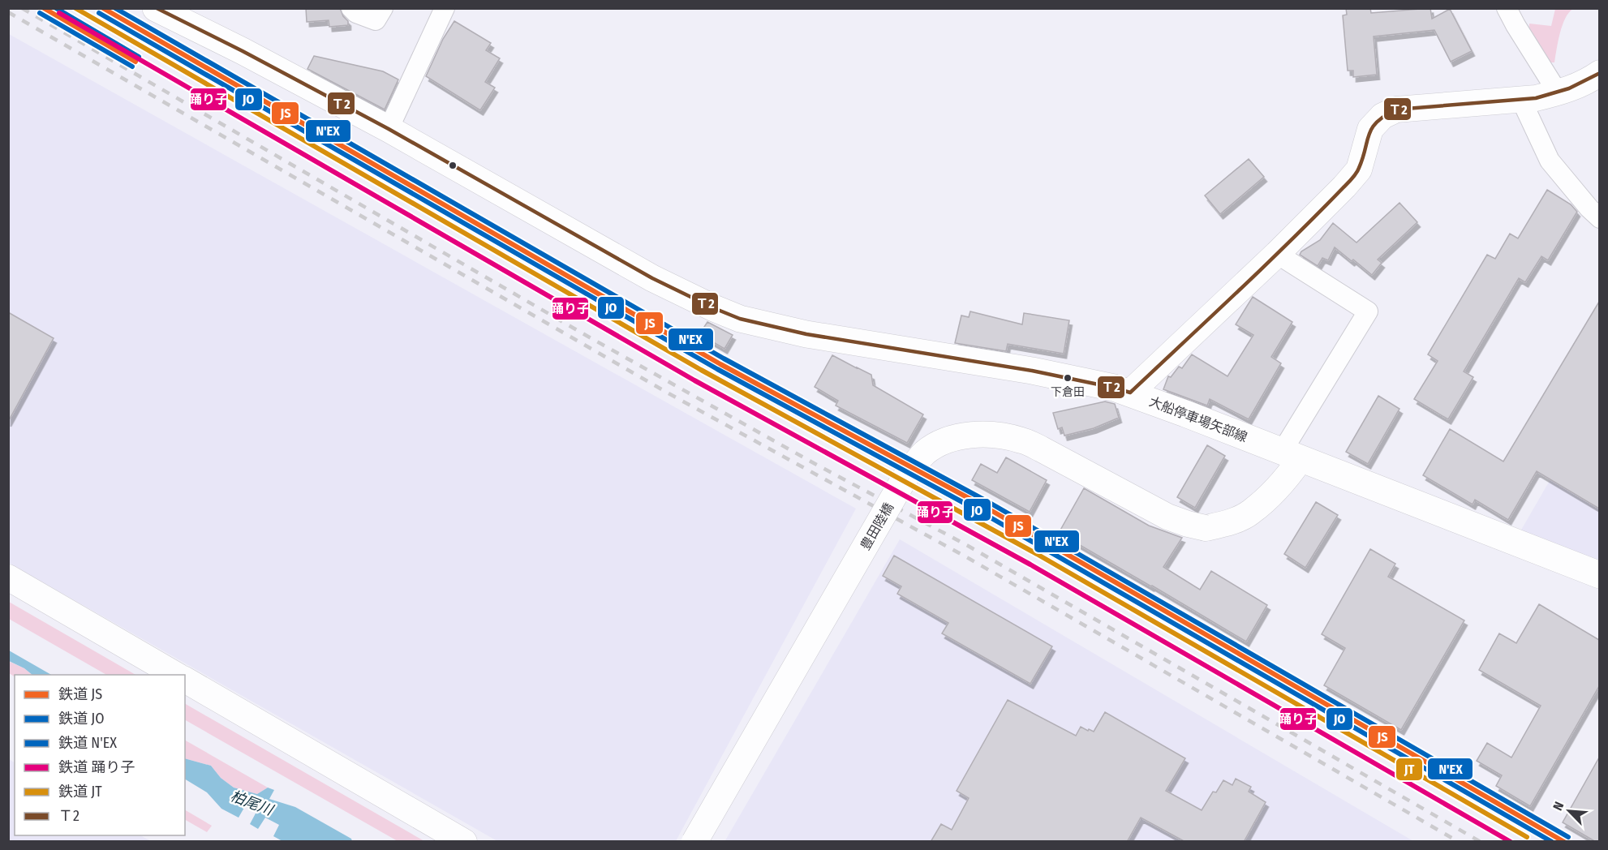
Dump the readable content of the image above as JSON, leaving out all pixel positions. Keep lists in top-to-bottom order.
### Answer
{
  "streets": {
    "main road": ["大船停車場矢部線"],
    "street": ["豊田陸橋"]
  },
  "crossings": [
    ["大船停車場矢部線", "豊田陸橋"]
  ],
  "water": ["柏尾川"],
  "places": ["下倉田"],
  "lines": [
    "rail line JS",
    "rail line N'EX",
    "rail line JT",
    "transit line Ｔ2",
    "rail line JO",
    "rail line 踊り子"
  ],
  "legend": [
    "鉄道 JS",
    "鉄道 JO",
    "鉄道 N'EX",
    "鉄道 踊り子",
    "鉄道 JT",
    "Ｔ2"
  ],
  "north": "top left"
}
